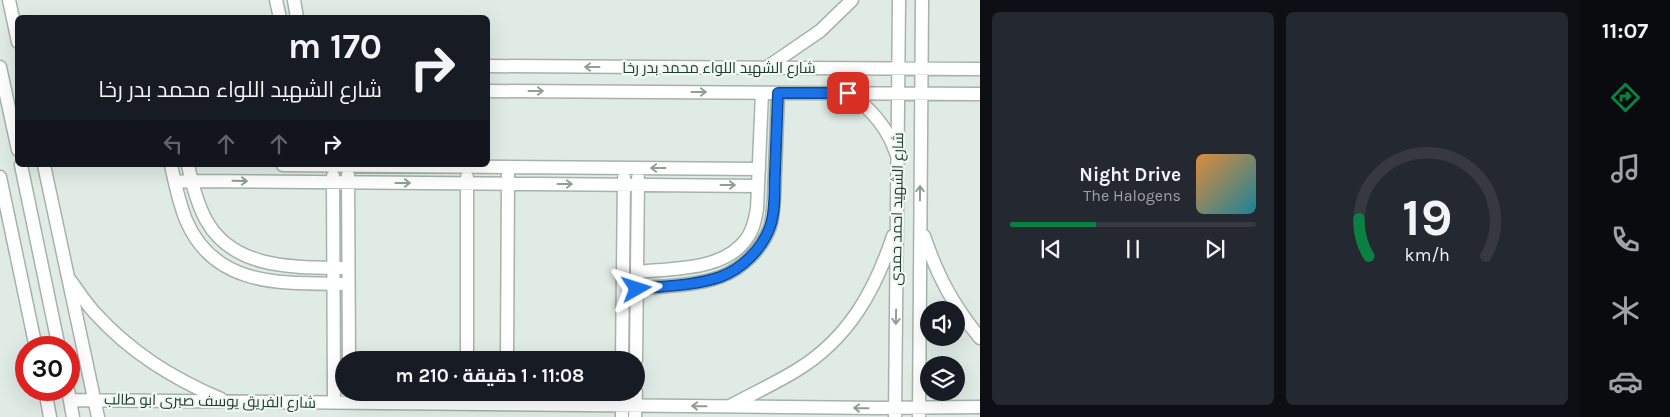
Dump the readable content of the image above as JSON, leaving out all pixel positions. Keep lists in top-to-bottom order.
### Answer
{
  "streets": {
    "street": ["شارع الشهيد اللواء محمد بدر رخا", "شارع الشهيد احمد حمدى", "شارع الفريق يوسف صبرى ابو طالب"]
  },
  "crossings": [
    ["شارع الشهيد اللواء محمد بدر رخا", "شارع الشهيد احمد حمدى"],
    ["شارع الشهيد احمد حمدى", "شارع الفريق يوسف صبرى ابو طالب"]
  ],
  "one_way": ["شارع الفريق يوسف صبرى ابو طالب"],
  "page": {
    "tabs": "11:07",
    "turn": ["170 m", "شارع الشهيد اللواء محمد بدر رخا"],
    "song": ["Night Drive", "The Halogens"],
    "limit": "30",
    "trip": "11:08 · 1 دقيقة · 210 m",
    "gauge": ["19", "km/h"]
  }
}
